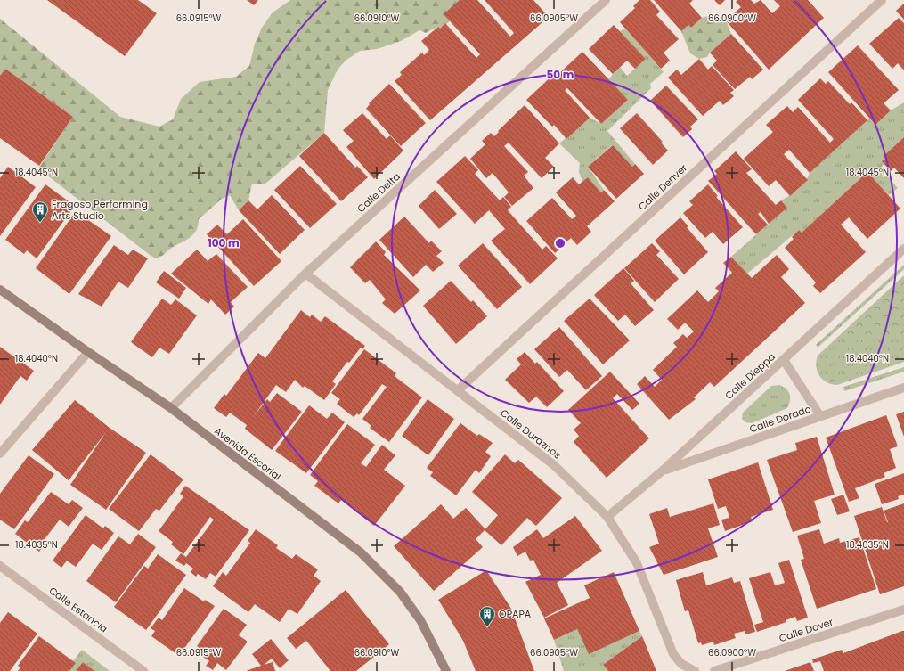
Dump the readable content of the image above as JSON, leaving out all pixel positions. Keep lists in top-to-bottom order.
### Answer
{
  "streets": {
    "street": [
      "Calle Denver",
      "Calle Delta",
      "Calle Dieppa",
      "Calle Dorado",
      "Calle Duraznos",
      "Avenida Escorial",
      "Calle Estancia",
      "Calle Dover"
    ]
  },
  "crossings": [
    ["Calle Denver", "Calle Duraznos"],
    ["Calle Delta", "Calle Duraznos"],
    ["Calle Delta", "Avenida Escorial"],
    ["Calle Dieppa", "Calle Dorado"],
    ["Calle Dieppa", "Calle Duraznos"]
  ],
  "places": {
    "building": ["Fragoso Performing Arts Studio", "OPAPA"]
  },
  "coordinates": [
    "66.0915°W",
    "66.0910°W",
    "66.0905°W",
    "66.0900°W",
    "18.4045°N",
    "18.4040°N",
    "18.4035°N"
  ],
  "rings": ["50 m", "100 m"]
}
